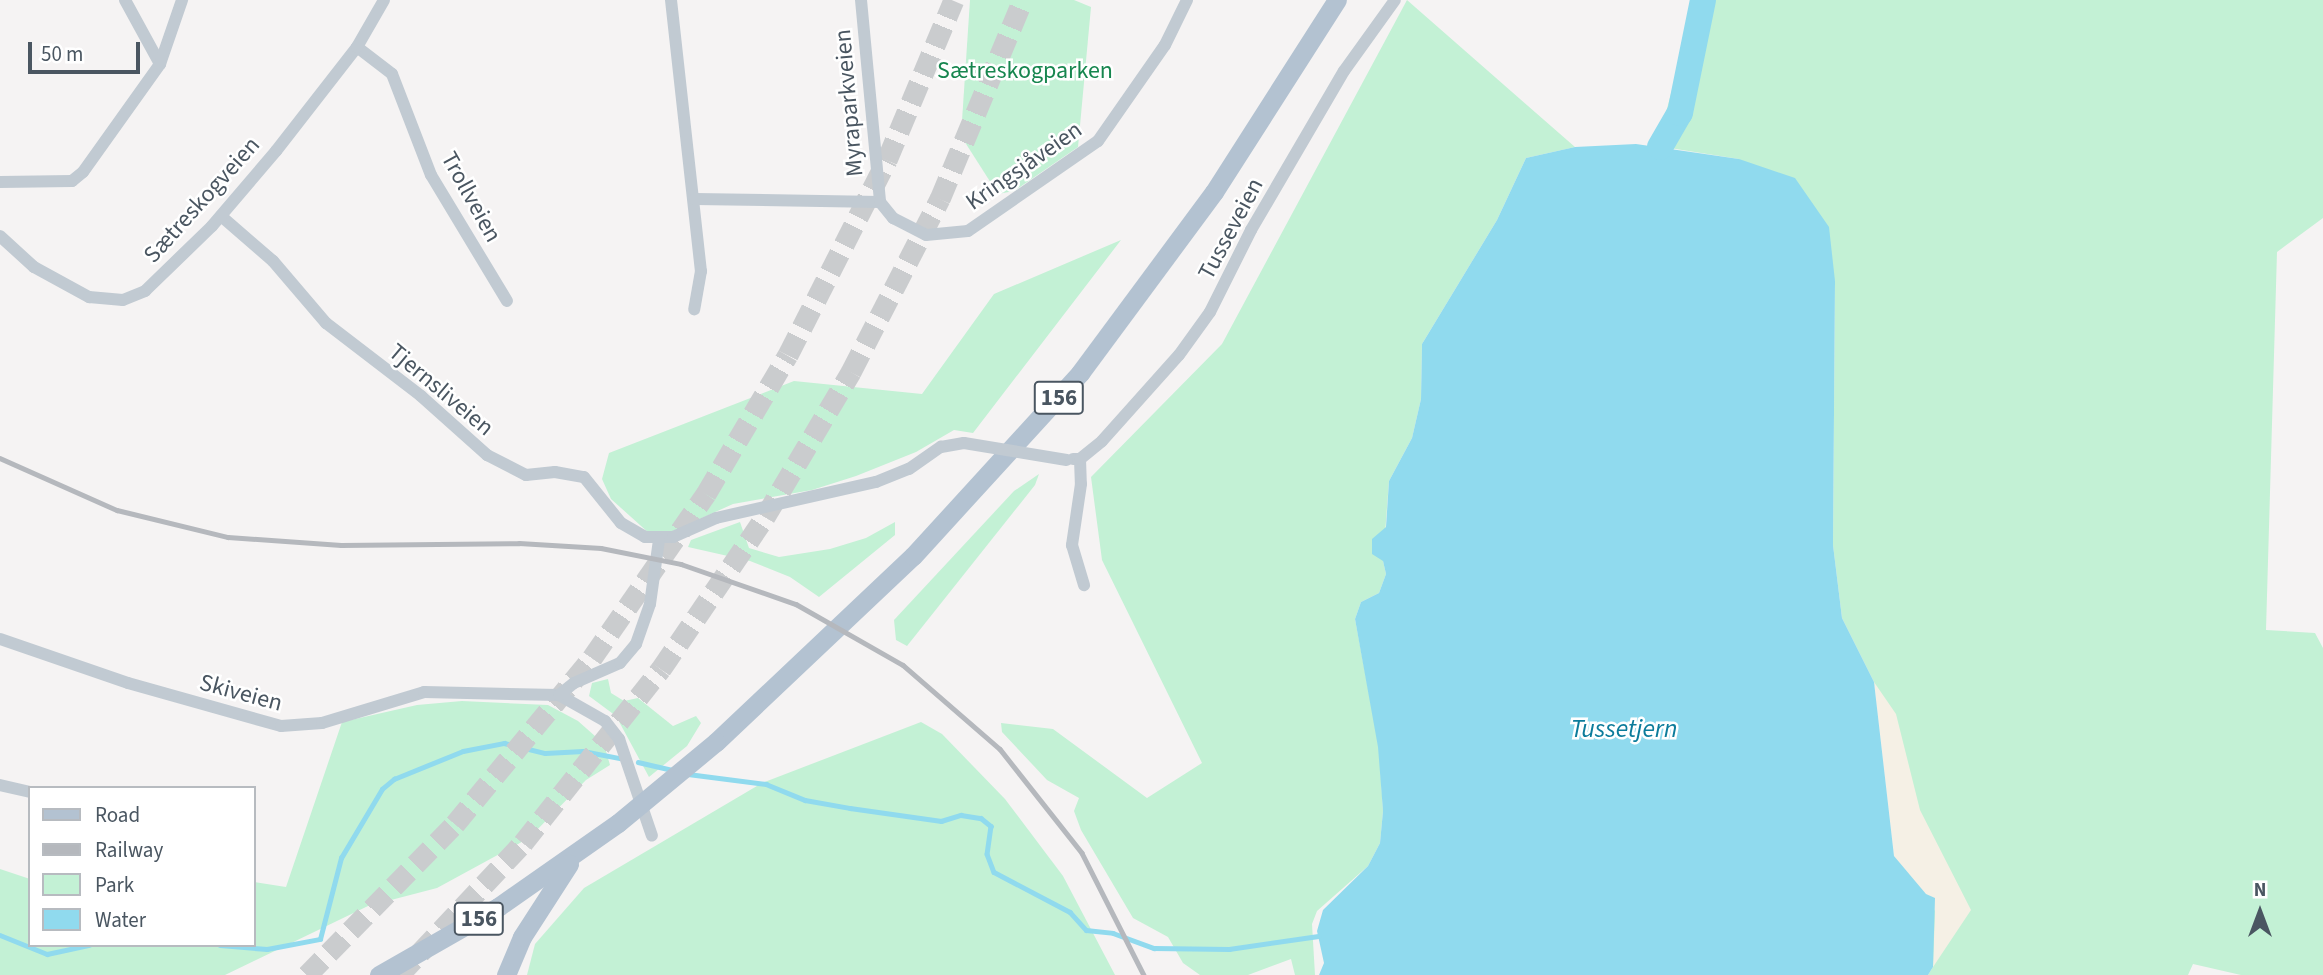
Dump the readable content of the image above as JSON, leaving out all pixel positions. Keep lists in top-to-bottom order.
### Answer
{
  "streets": {
    "main road": ["156"],
    "street": [
      "Myraparkveien",
      "Kringsjåveien",
      "Trollveien",
      "Sætreskogveien",
      "Tusseveien",
      "Tjernsliveien",
      "Skiveien"
    ]
  },
  "crossings": [
    ["Myraparkveien", "Kringsjåveien"],
    ["Trollveien", "Sætreskogveien"],
    ["Sætreskogveien", "Tjernsliveien"]
  ],
  "water": ["Tussetjern"],
  "parks": ["Sætreskogparken"],
  "legend": [
    "Road",
    "Railway",
    "Park",
    "Water"
  ],
  "scale_bar": "50 m",
  "north": "top"
}
